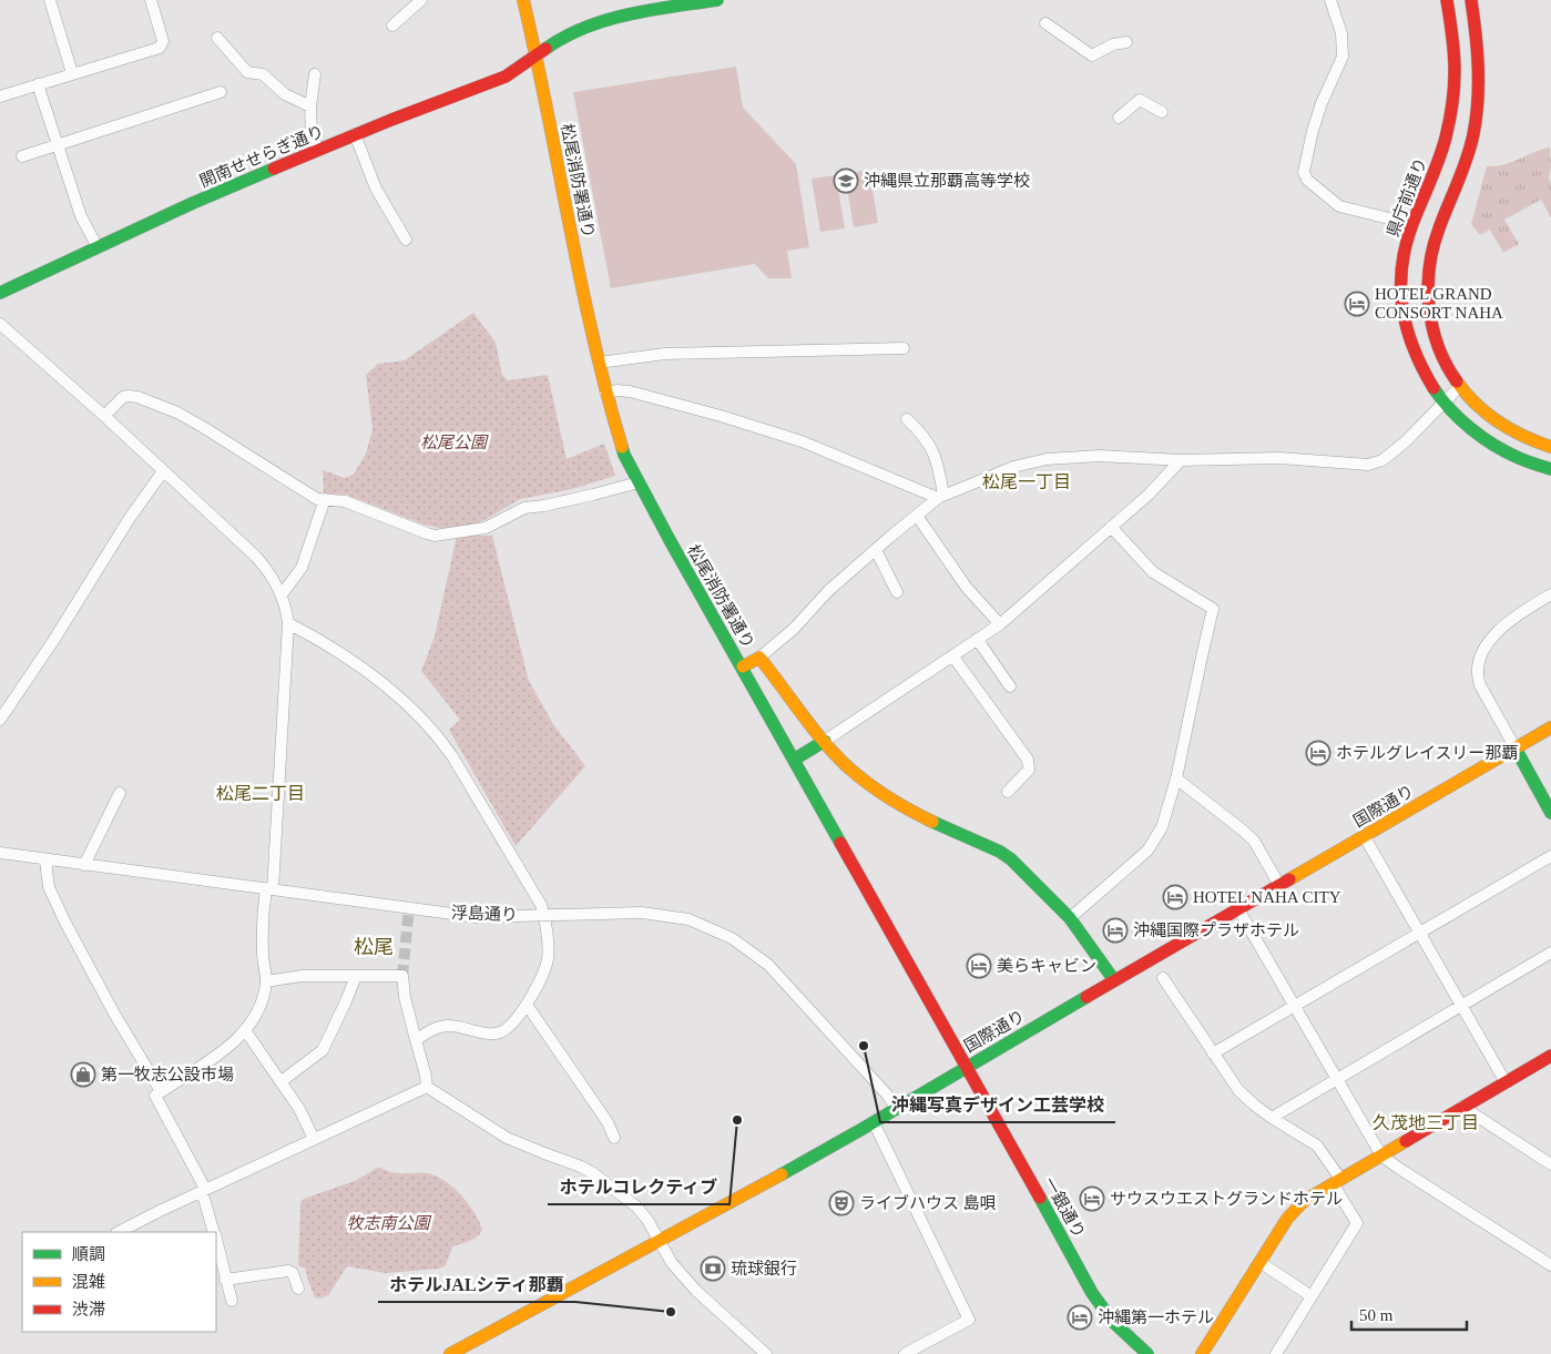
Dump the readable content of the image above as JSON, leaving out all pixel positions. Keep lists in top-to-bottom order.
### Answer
{
  "streets": {
    "main road": [
      "開南せせらぎ通り",
      "松尾消防署通り",
      "県庁前通り",
      "国際通り",
      "一銀通り"
    ],
    "street": ["浮島通り"]
  },
  "crossings": [
    ["開南せせらぎ通り", "松尾消防署通り"],
    ["松尾消防署通り", "国際通り"],
    ["松尾消防署通り", "一銀通り"],
    ["国際通り", "浮島通り"],
    ["国際通り", "一銀通り"]
  ],
  "districts": [
    "松尾一丁目",
    "松尾二丁目",
    "松尾",
    "久茂地三丁目"
  ],
  "parks": ["松尾公園", "牧志南公園"],
  "places": {
    "school or university": ["沖縄県立那覇高等学校"],
    "hotel": [
      "HOTEL GRAND CONSORT NAHA",
      "ホテルグレイスリー那覇",
      "HOTEL NAHA CITY",
      "沖縄国際プラザホテル",
      "美らキャビン",
      "サウスウエストグランドホテル",
      "沖縄第一ホテル"
    ],
    "other": ["沖縄写真デザイン工芸学校", "ホテルコレクティブ", "ホテルJALシティ那覇"],
    "shop": ["第一牧志公設市場"],
    "theatre": ["ライブハウス 島唄"],
    "bank": ["琉球銀行"]
  },
  "legend": ["順調", "混雑", "渋滞"],
  "scale_bar": "50 m"
}
